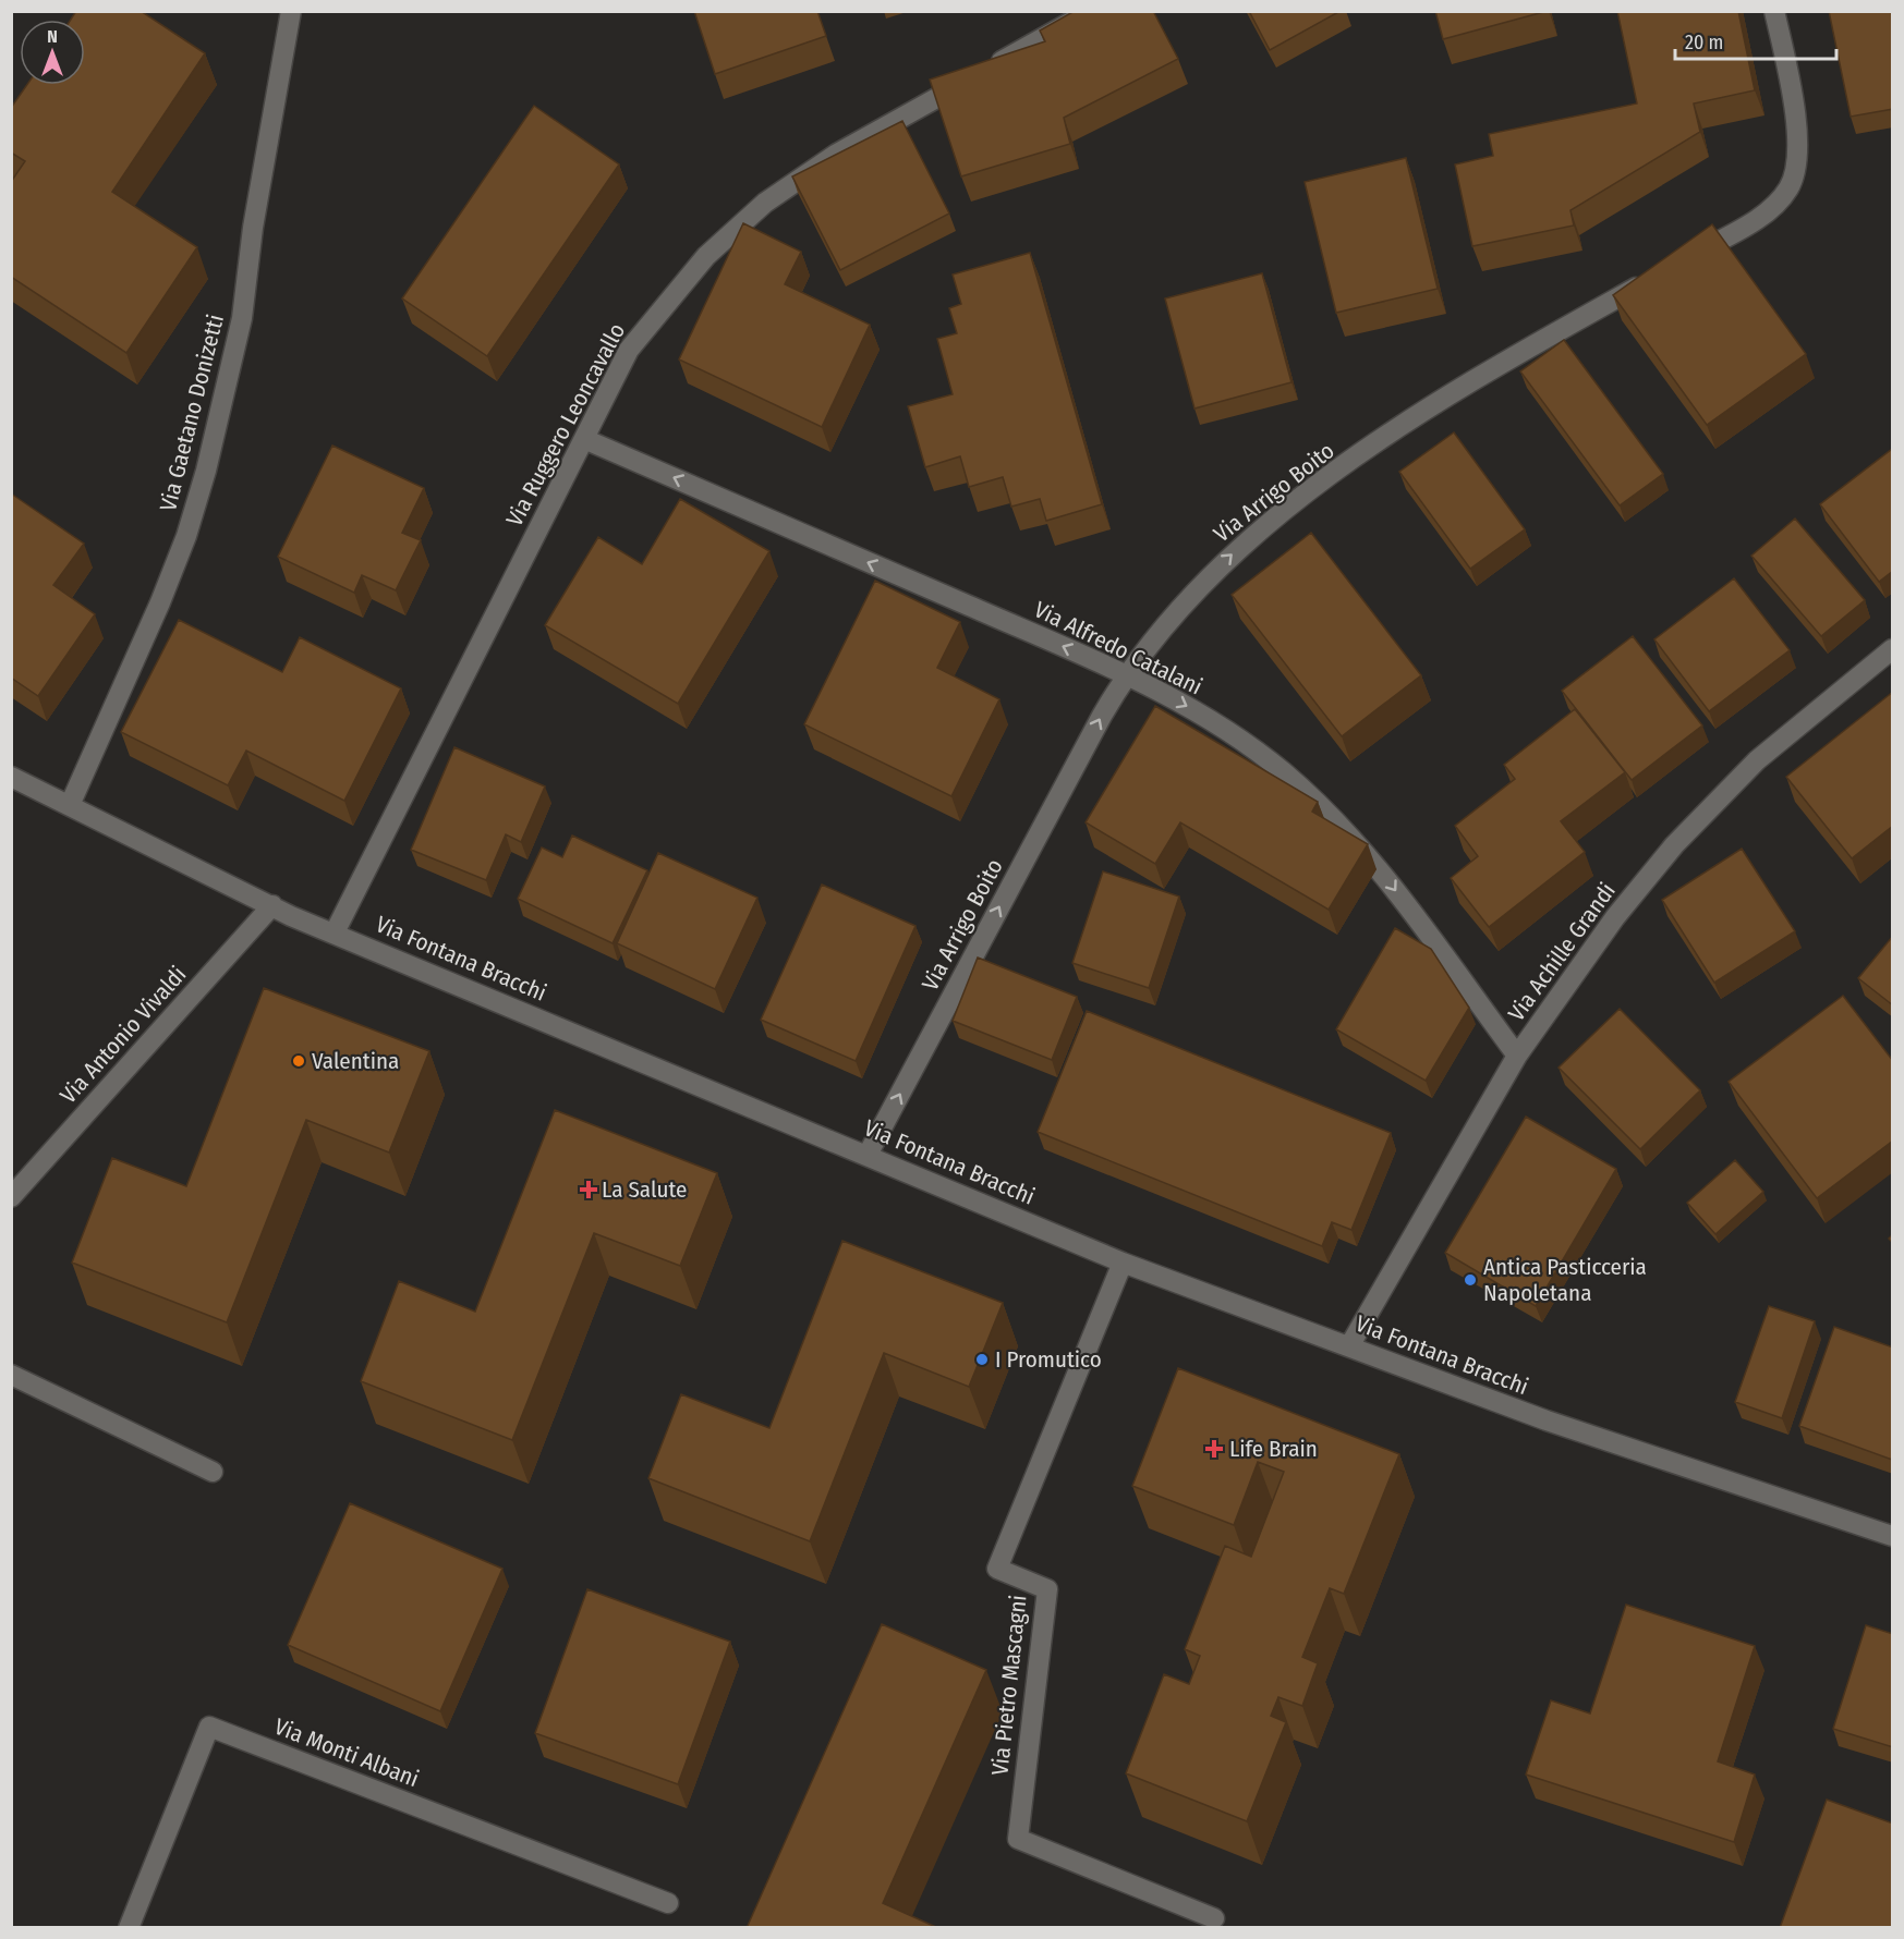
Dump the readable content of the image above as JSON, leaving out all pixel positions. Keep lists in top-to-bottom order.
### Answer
{
  "streets": {
    "street": [
      "Via Gaetano Donizetti",
      "Via Ruggero Leoncavallo",
      "Via Arrigo Boito",
      "Via Alfredo Catalani",
      "Via Achille Grandi",
      "Via Fontana Bracchi",
      "Via Antonio Vivaldi",
      "Via Pietro Mascagni",
      "Via Monti Albani"
    ]
  },
  "crossings": [
    ["Via Gaetano Donizetti", "Via Fontana Bracchi"],
    ["Via Ruggero Leoncavallo", "Via Alfredo Catalani"],
    ["Via Ruggero Leoncavallo", "Via Fontana Bracchi"],
    ["Via Arrigo Boito", "Via Alfredo Catalani"],
    ["Via Arrigo Boito", "Via Fontana Bracchi"],
    ["Via Alfredo Catalani", "Via Achille Grandi"],
    ["Via Achille Grandi", "Via Fontana Bracchi"],
    ["Via Fontana Bracchi", "Via Antonio Vivaldi"],
    ["Via Fontana Bracchi", "Via Pietro Mascagni"]
  ],
  "one_way": ["Via Arrigo Boito"],
  "places": {
    "other": ["Valentina", "Antica Pasticceria Napoletana", "I Promutico"],
    "health": ["La Salute", "Life Brain"]
  },
  "scale_bar": "20 m",
  "north": "top"
}
